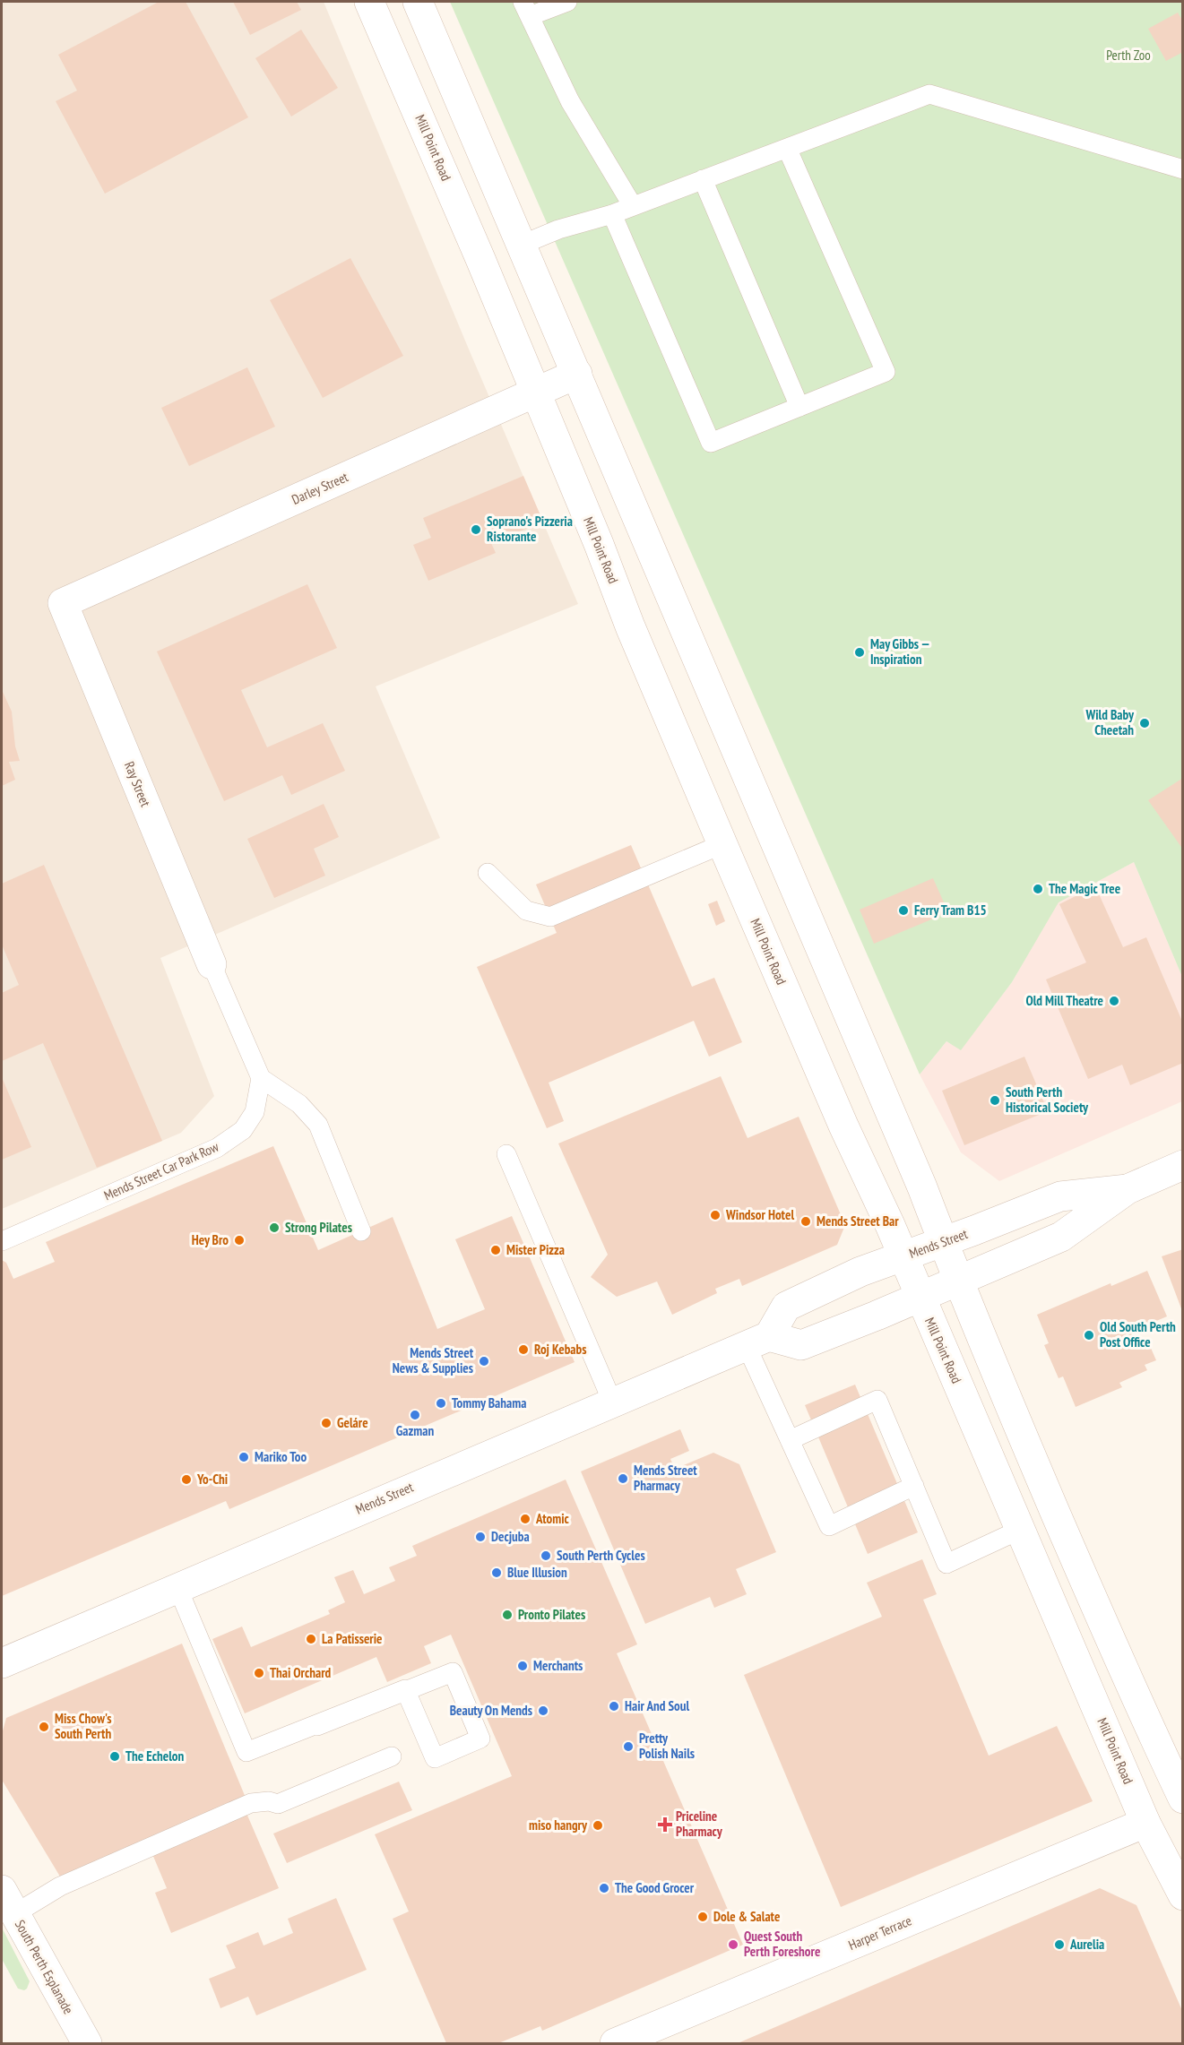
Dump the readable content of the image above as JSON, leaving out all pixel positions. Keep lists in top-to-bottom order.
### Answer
{
  "streets": {
    "main road": [
      "Mill Point Road",
      "Darley Street",
      "Ray Street",
      "Mends Street",
      "Harper Terrace",
      "South Perth Esplanade"
    ],
    "lane": ["Mends Street Car Park Row"]
  },
  "crossings": [
    ["Mill Point Road", "Darley Street"],
    ["Mill Point Road", "Mends Street"],
    ["Mill Point Road", "Harper Terrace"],
    ["Darley Street", "Ray Street"]
  ],
  "parks": ["Perth Zoo"],
  "places": {
    "other": [
      "Soprano's Pizzeria Ristorante",
      "May Gibbs — Inspiration",
      "Wild Baby Cheetah",
      "The Magic Tree",
      "Ferry Tram B15",
      "Old Mill Theatre",
      "South Perth Historical Society",
      "Windsor Hotel",
      "Mends Street Bar",
      "Strong Pilates",
      "Hey Bro",
      "Mister Pizza",
      "Old South Perth Post Office",
      "Roj Kebabs",
      "Mends Street News & Supplies",
      "Tommy Bahama",
      "Gazman",
      "Geláre",
      "Mariko Too",
      "Mends Street Pharmacy",
      "Yo-Chi",
      "Atomic",
      "Decjuba",
      "South Perth Cycles",
      "Blue Illusion",
      "Pronto Pilates",
      "La Patisserie",
      "Merchants",
      "Thai Orchard",
      "Hair And Soul",
      "Beauty On Mends",
      "Miss Chow's South Perth",
      "Pretty Polish Nails",
      "The Echelon",
      "miso hangry",
      "The Good Grocer",
      "Dole & Salate",
      "Quest South Perth Foreshore",
      "Aurelia"
    ],
    "health": ["Priceline Pharmacy"]
  }
}
